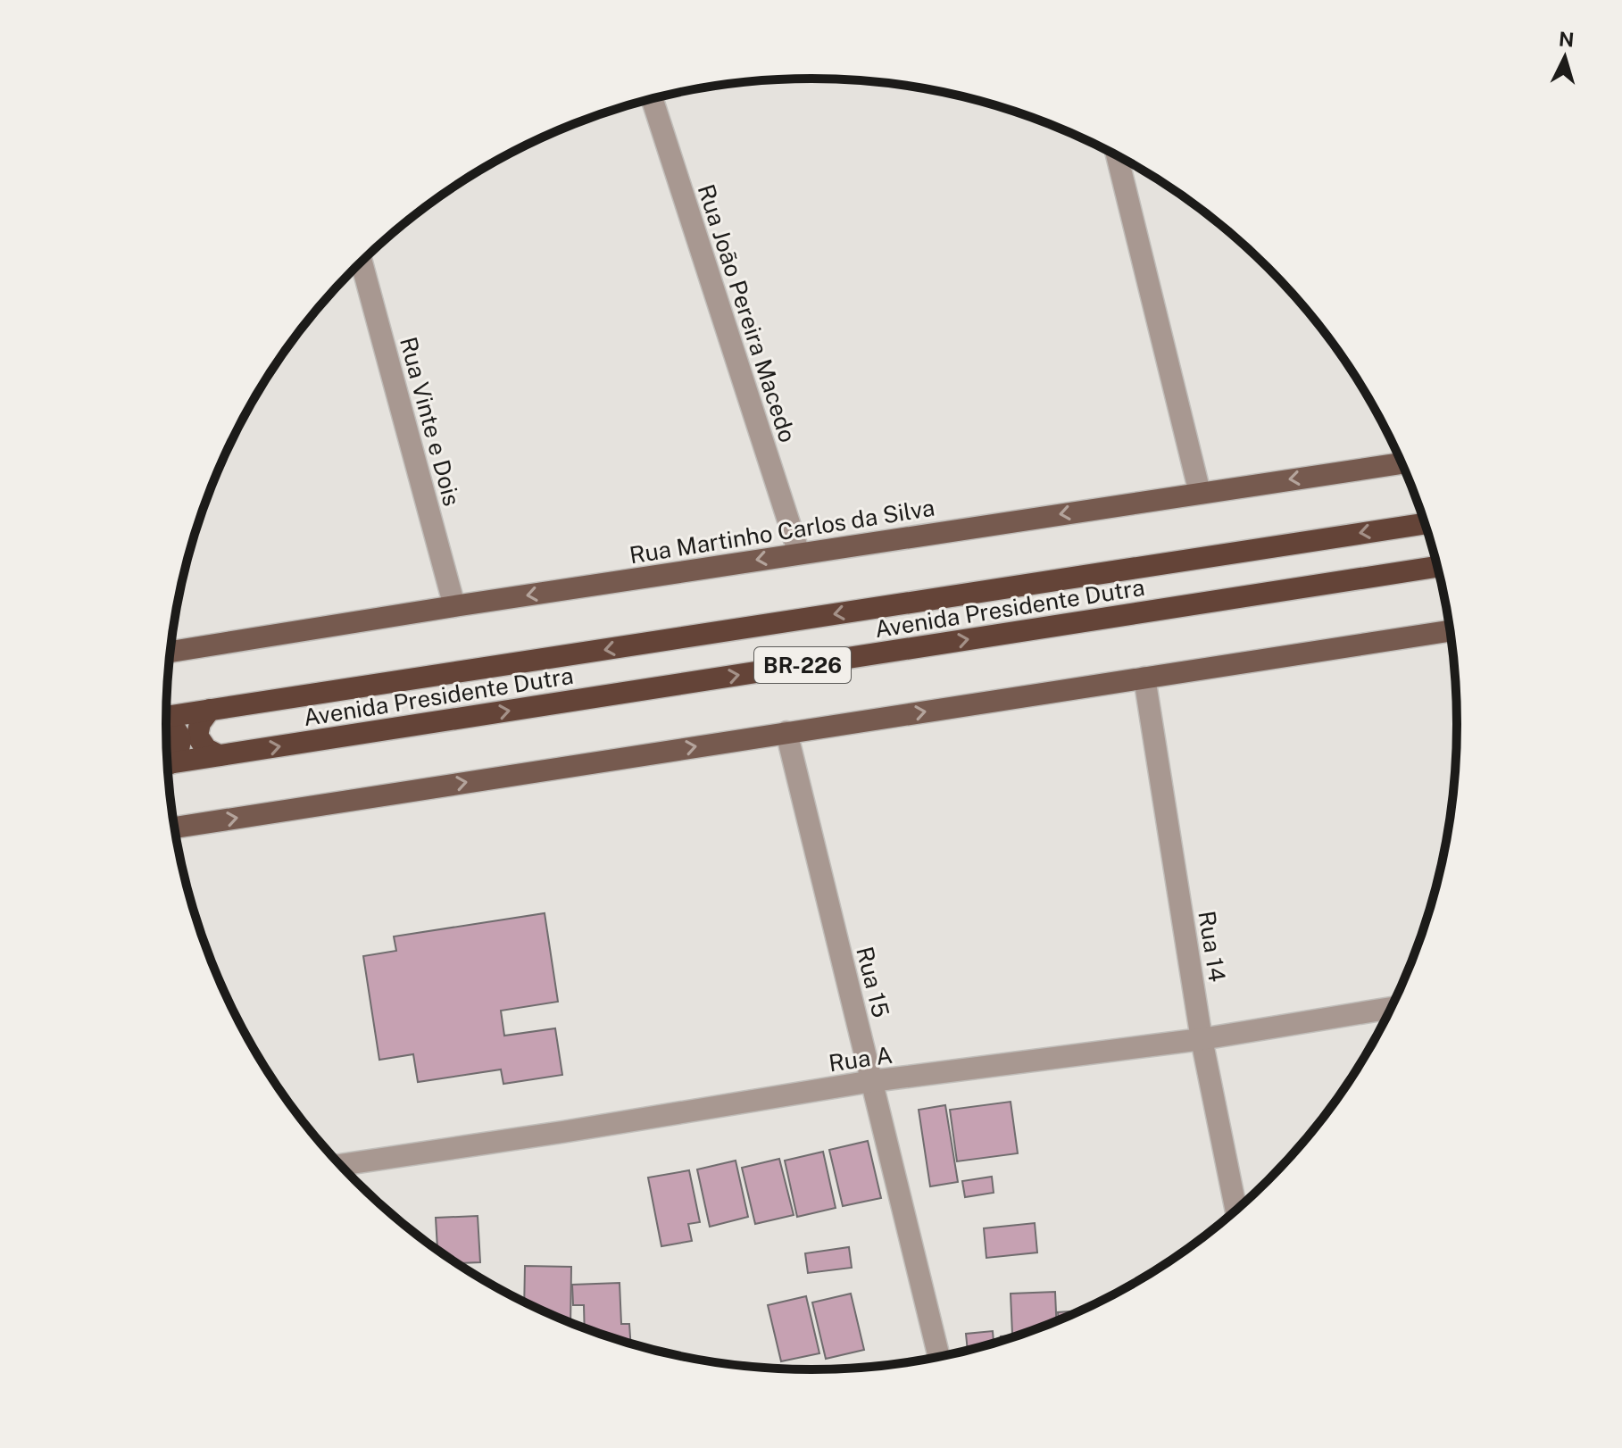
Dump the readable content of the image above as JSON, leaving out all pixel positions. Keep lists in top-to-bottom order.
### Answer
{
  "streets": {
    "highway": ["Avenida Presidente Dutra", "BR-226"],
    "main road": ["Rua Martinho Carlos da Silva"],
    "street": [
      "Rua João Pereira Macedo",
      "Rua Vinte e Dois",
      "Rua 14",
      "Rua 15",
      "Rua A"
    ]
  },
  "crossings": [
    ["Rua João Pereira Macedo", "Rua Martinho Carlos da Silva"],
    ["Rua Vinte e Dois", "Rua Martinho Carlos da Silva"],
    ["Rua 14", "Rua A"],
    ["Rua 15", "Rua A"]
  ],
  "north": "top"
}
